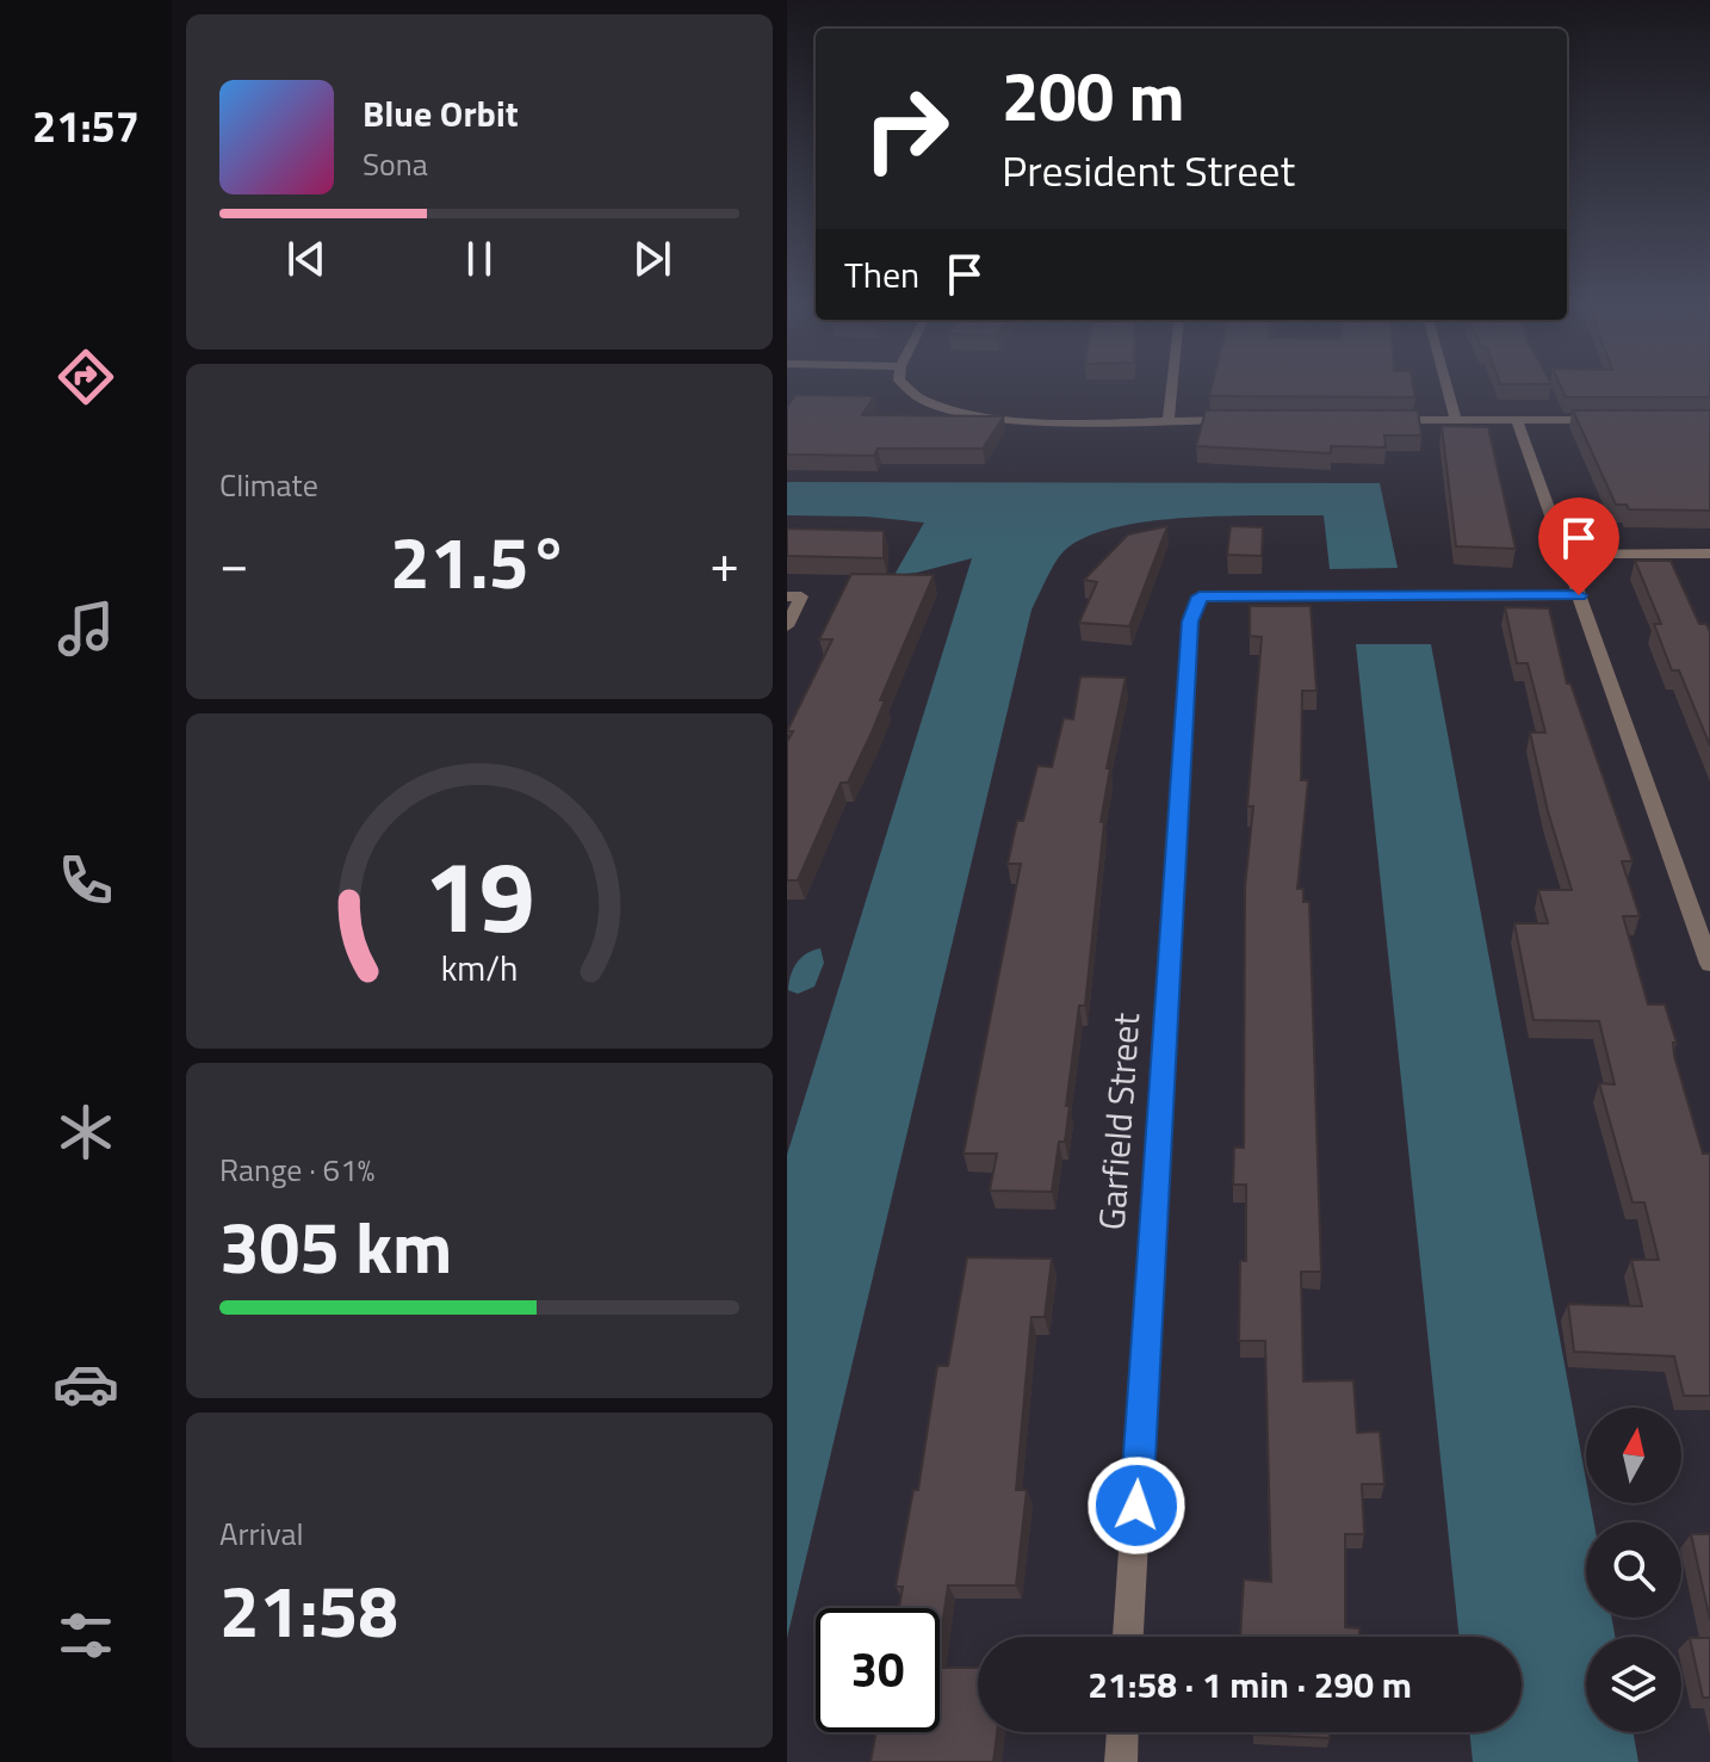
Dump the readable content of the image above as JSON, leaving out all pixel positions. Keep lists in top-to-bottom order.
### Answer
{
  "streets": {
    "street": ["Garfield Street"]
  },
  "north": "top",
  "page": {
    "tabs": "21:57",
    "turn": ["200 m", "President Street"],
    "song": ["Blue Orbit", "Sona"],
    "then": "Then",
    "tile": [
      "Climate",
      ["Range · 61%", "305 km"],
      ["Arrival", "21:58"]
    ],
    "heat": ["−", "21.5°", "+"],
    "limit": "30",
    "trip": "21:58 · 1 min · 290 m",
    "gauge": ["19", "km/h"]
  }
}
